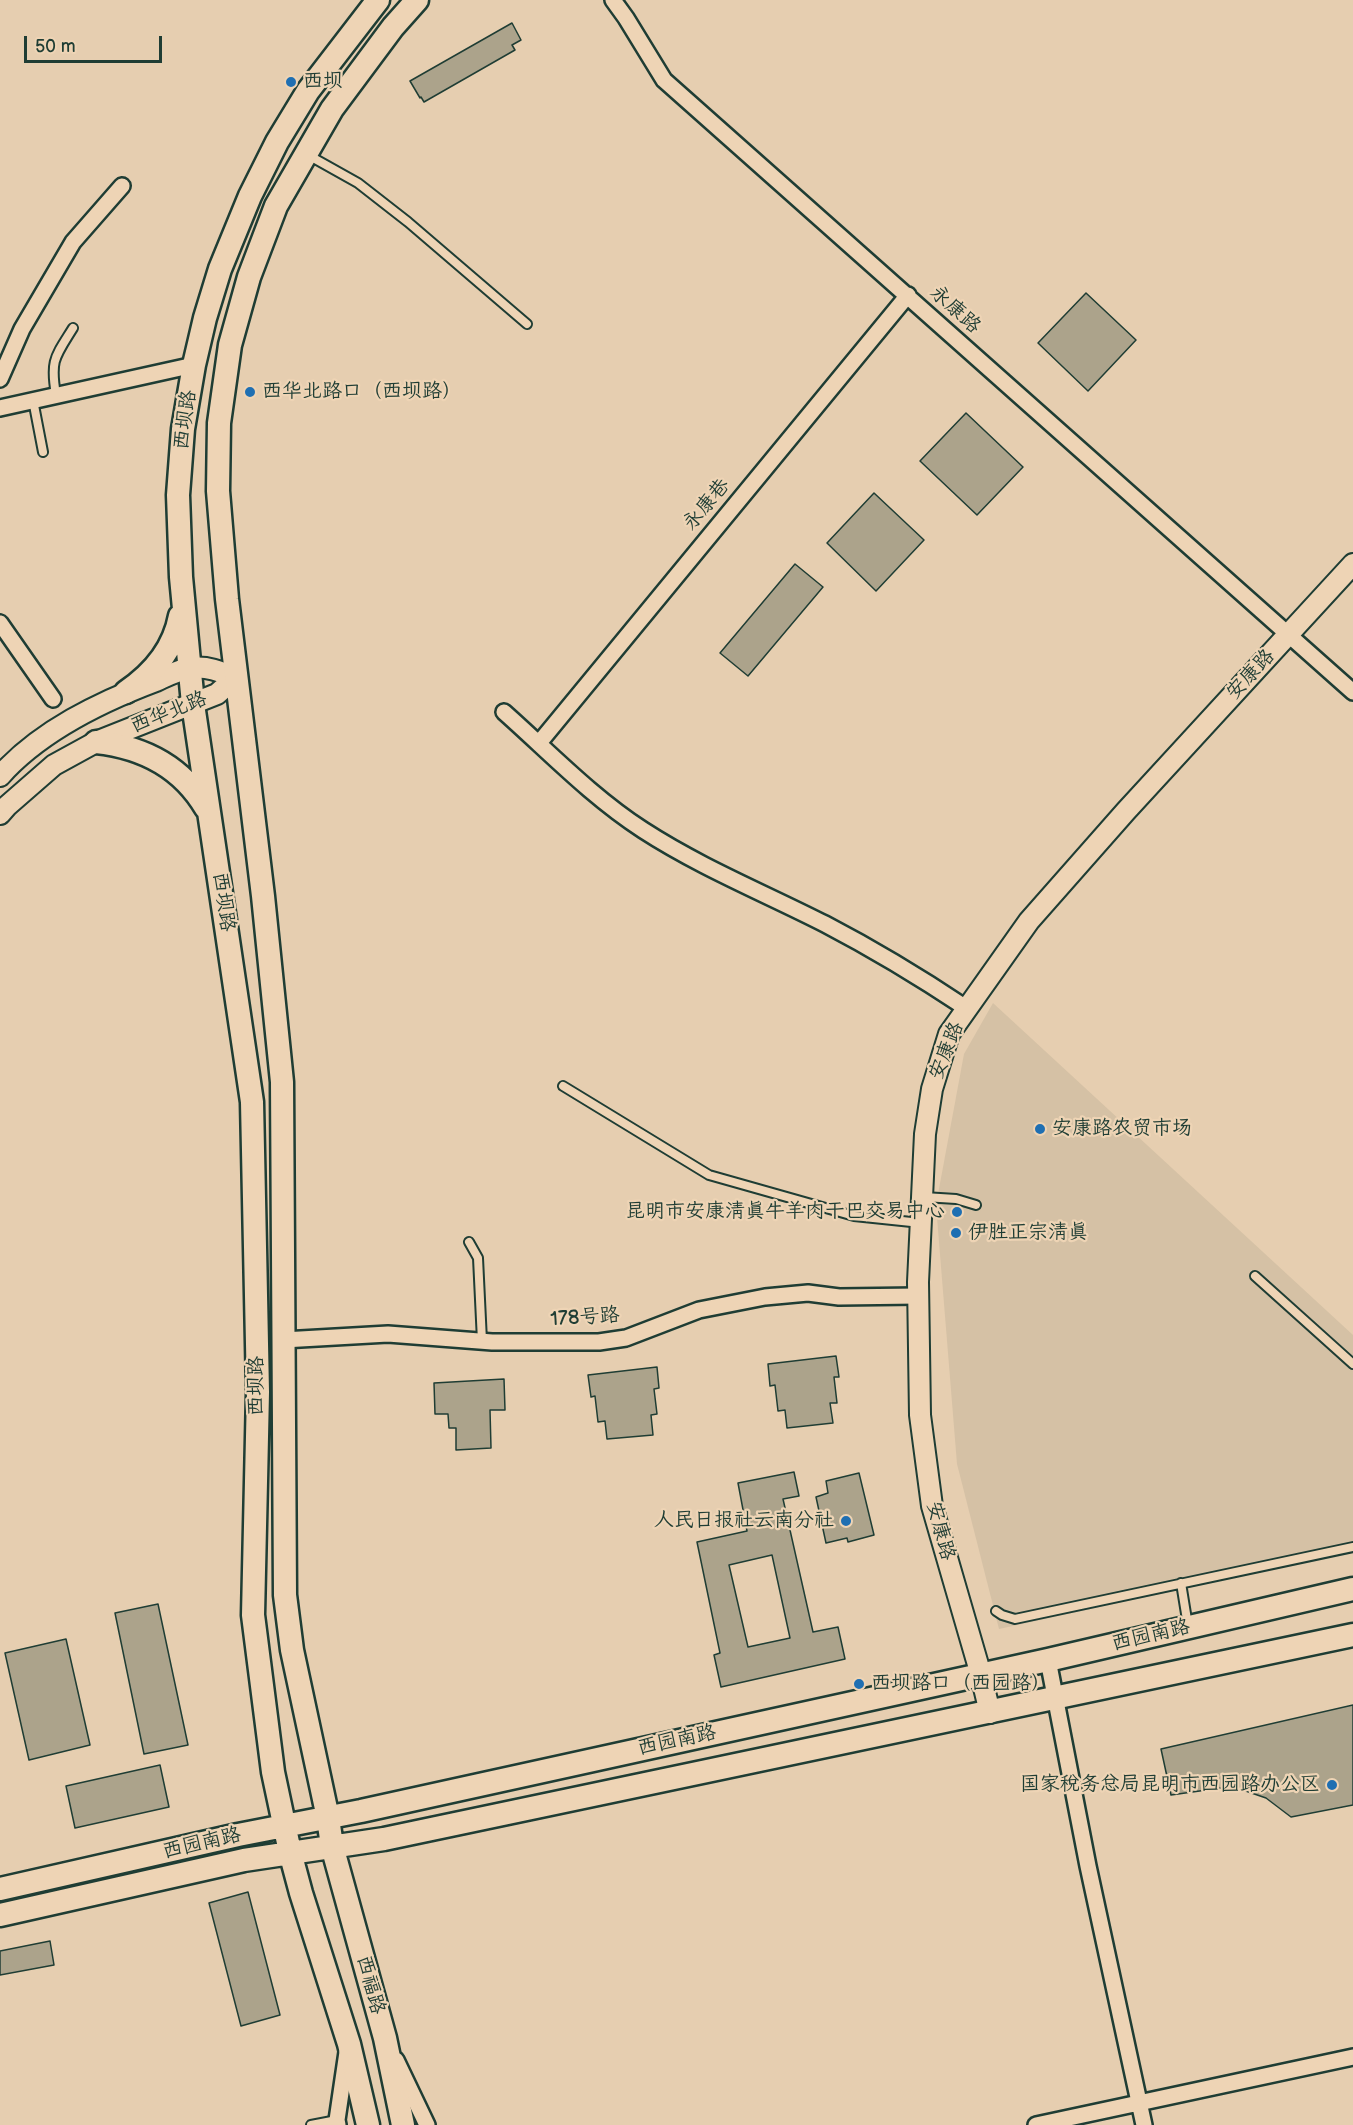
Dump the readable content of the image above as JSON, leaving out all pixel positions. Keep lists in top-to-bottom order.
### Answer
{
  "streets": {
    "main road": ["西坝路", "西园南路", "西福路"],
    "street": [
      "永康路",
      "永康巷",
      "安康路",
      "西华北路",
      "178号路"
    ]
  },
  "crossings": [
    ["永康路", "永康巷"],
    ["永康路", "安康路"],
    ["西坝路", "西华北路"],
    ["西坝路", "178号路"],
    ["西坝路", "西园南路"],
    ["西坝路", "西福路"],
    ["安康路", "178号路"],
    ["安康路", "西园南路"],
    ["西园南路", "西福路"]
  ],
  "places": [
    "西坝",
    "西华北路口（西坝路）",
    "安康路农贸市场",
    "昆明市安康清真牛羊肉干巴交易中心",
    "伊胜正宗清真",
    "人民日报社云南分社",
    "西坝路口（西园路）",
    "国家税务总局昆明市西园路办公区"
  ],
  "scale_bar": "50 m"
}
